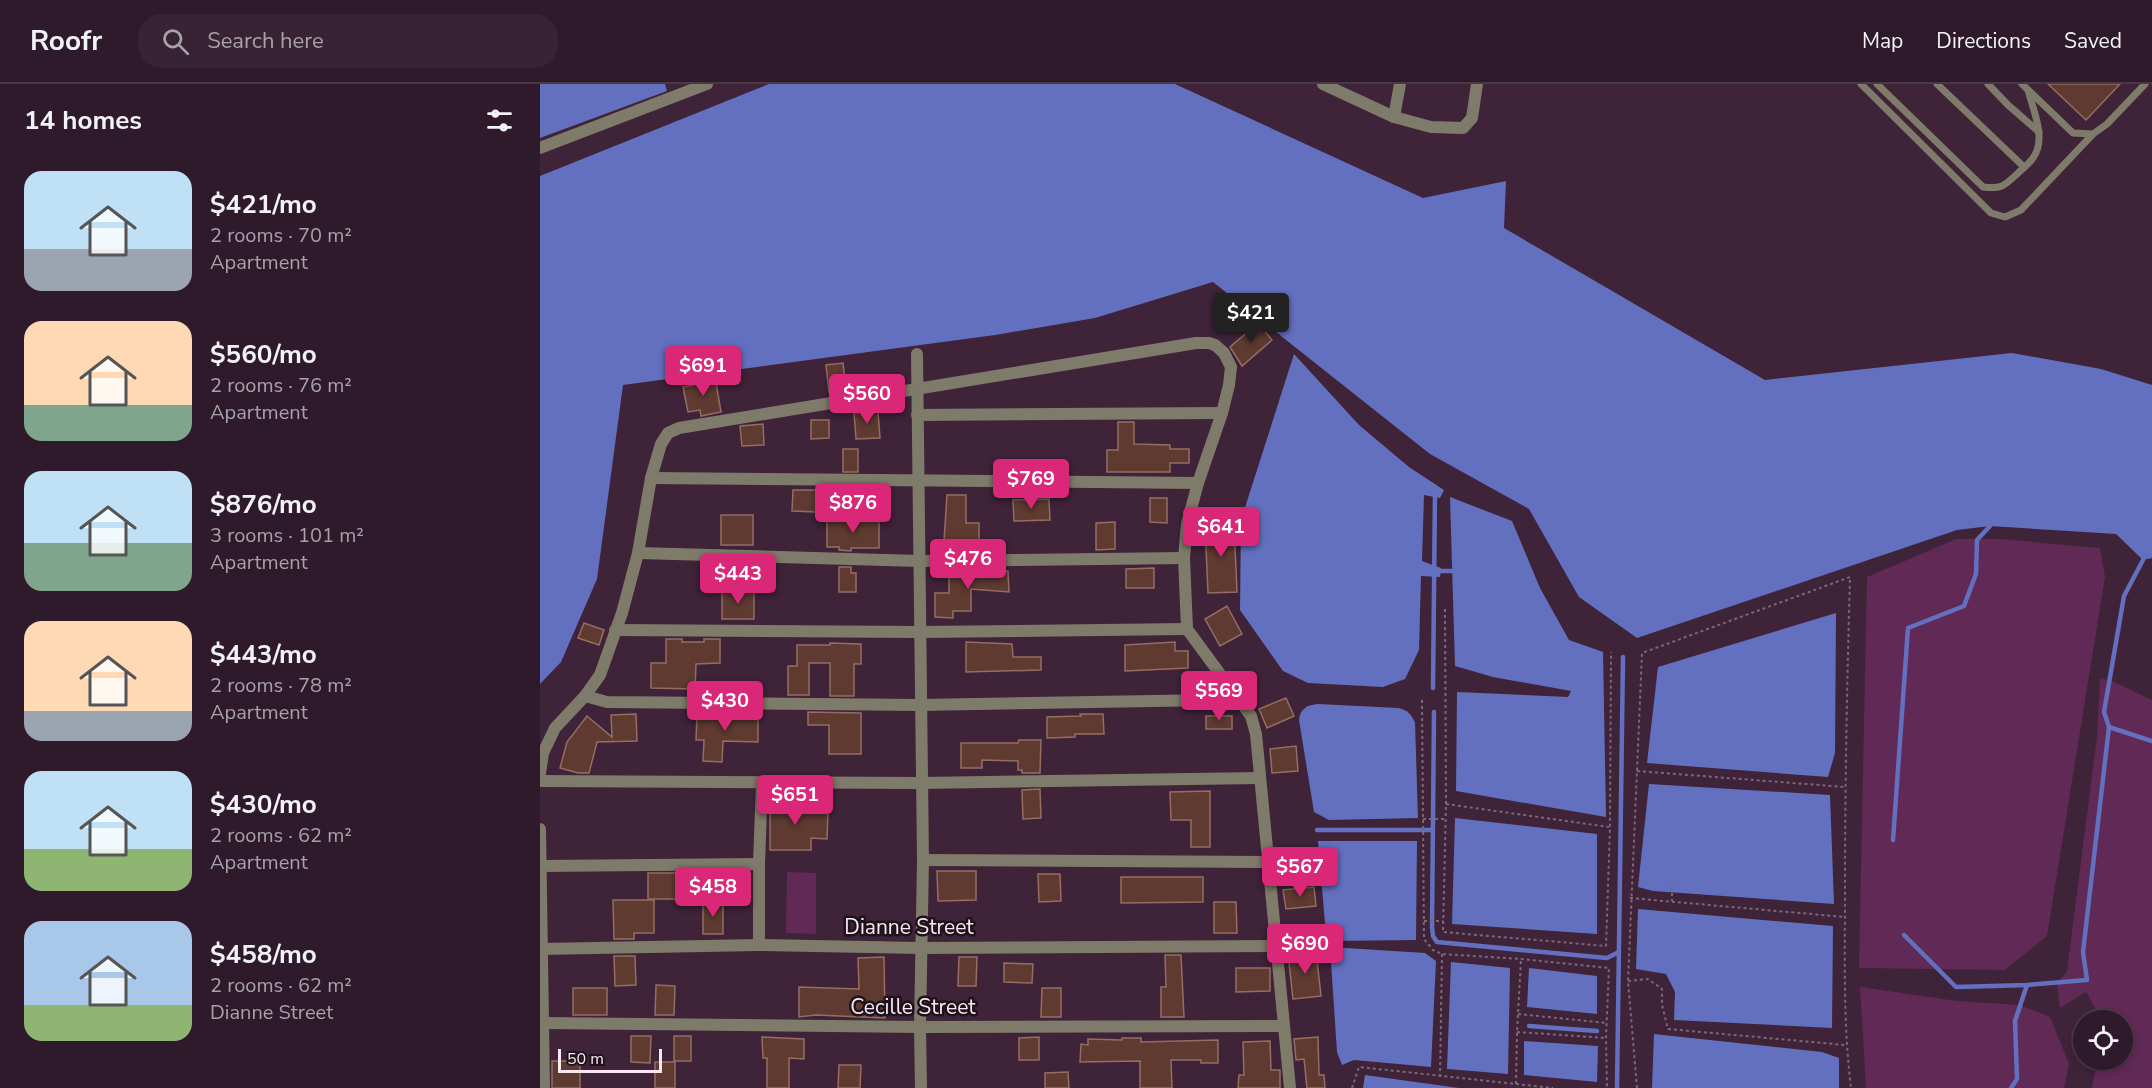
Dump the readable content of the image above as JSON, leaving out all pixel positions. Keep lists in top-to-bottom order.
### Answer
{
  "streets": {
    "street": ["Dianne Street", "Cecille Street"]
  },
  "scale_bar": "50 m",
  "page": {
    "header": "Roofr",
    "search": "Search here",
    "nav": ["Map", "Directions", "Saved"],
    "heading": "14 homes",
    "list": [
      {
        "name": "$421/mo",
        "note": "2 rooms · 70 m² · Apartment"
      },
      {
        "name": "$560/mo",
        "note": "2 rooms · 76 m² · Apartment"
      },
      {
        "name": "$876/mo",
        "note": "3 rooms · 101 m² · Apartment"
      },
      {
        "name": "$443/mo",
        "note": "2 rooms · 78 m² · Apartment"
      },
      {
        "name": "$430/mo",
        "note": "2 rooms · 62 m² · Apartment"
      },
      {
        "name": "$458/mo",
        "note": "2 rooms · 62 m² · Dianne Street"
      }
    ],
    "price": [
      "$421",
      "$691",
      "$560",
      "$769",
      "$876",
      "$641",
      "$476",
      "$443",
      "$569",
      "$430",
      "$651",
      "$567",
      "$458",
      "$690"
    ],
    "scale": "50 m"
  }
}
